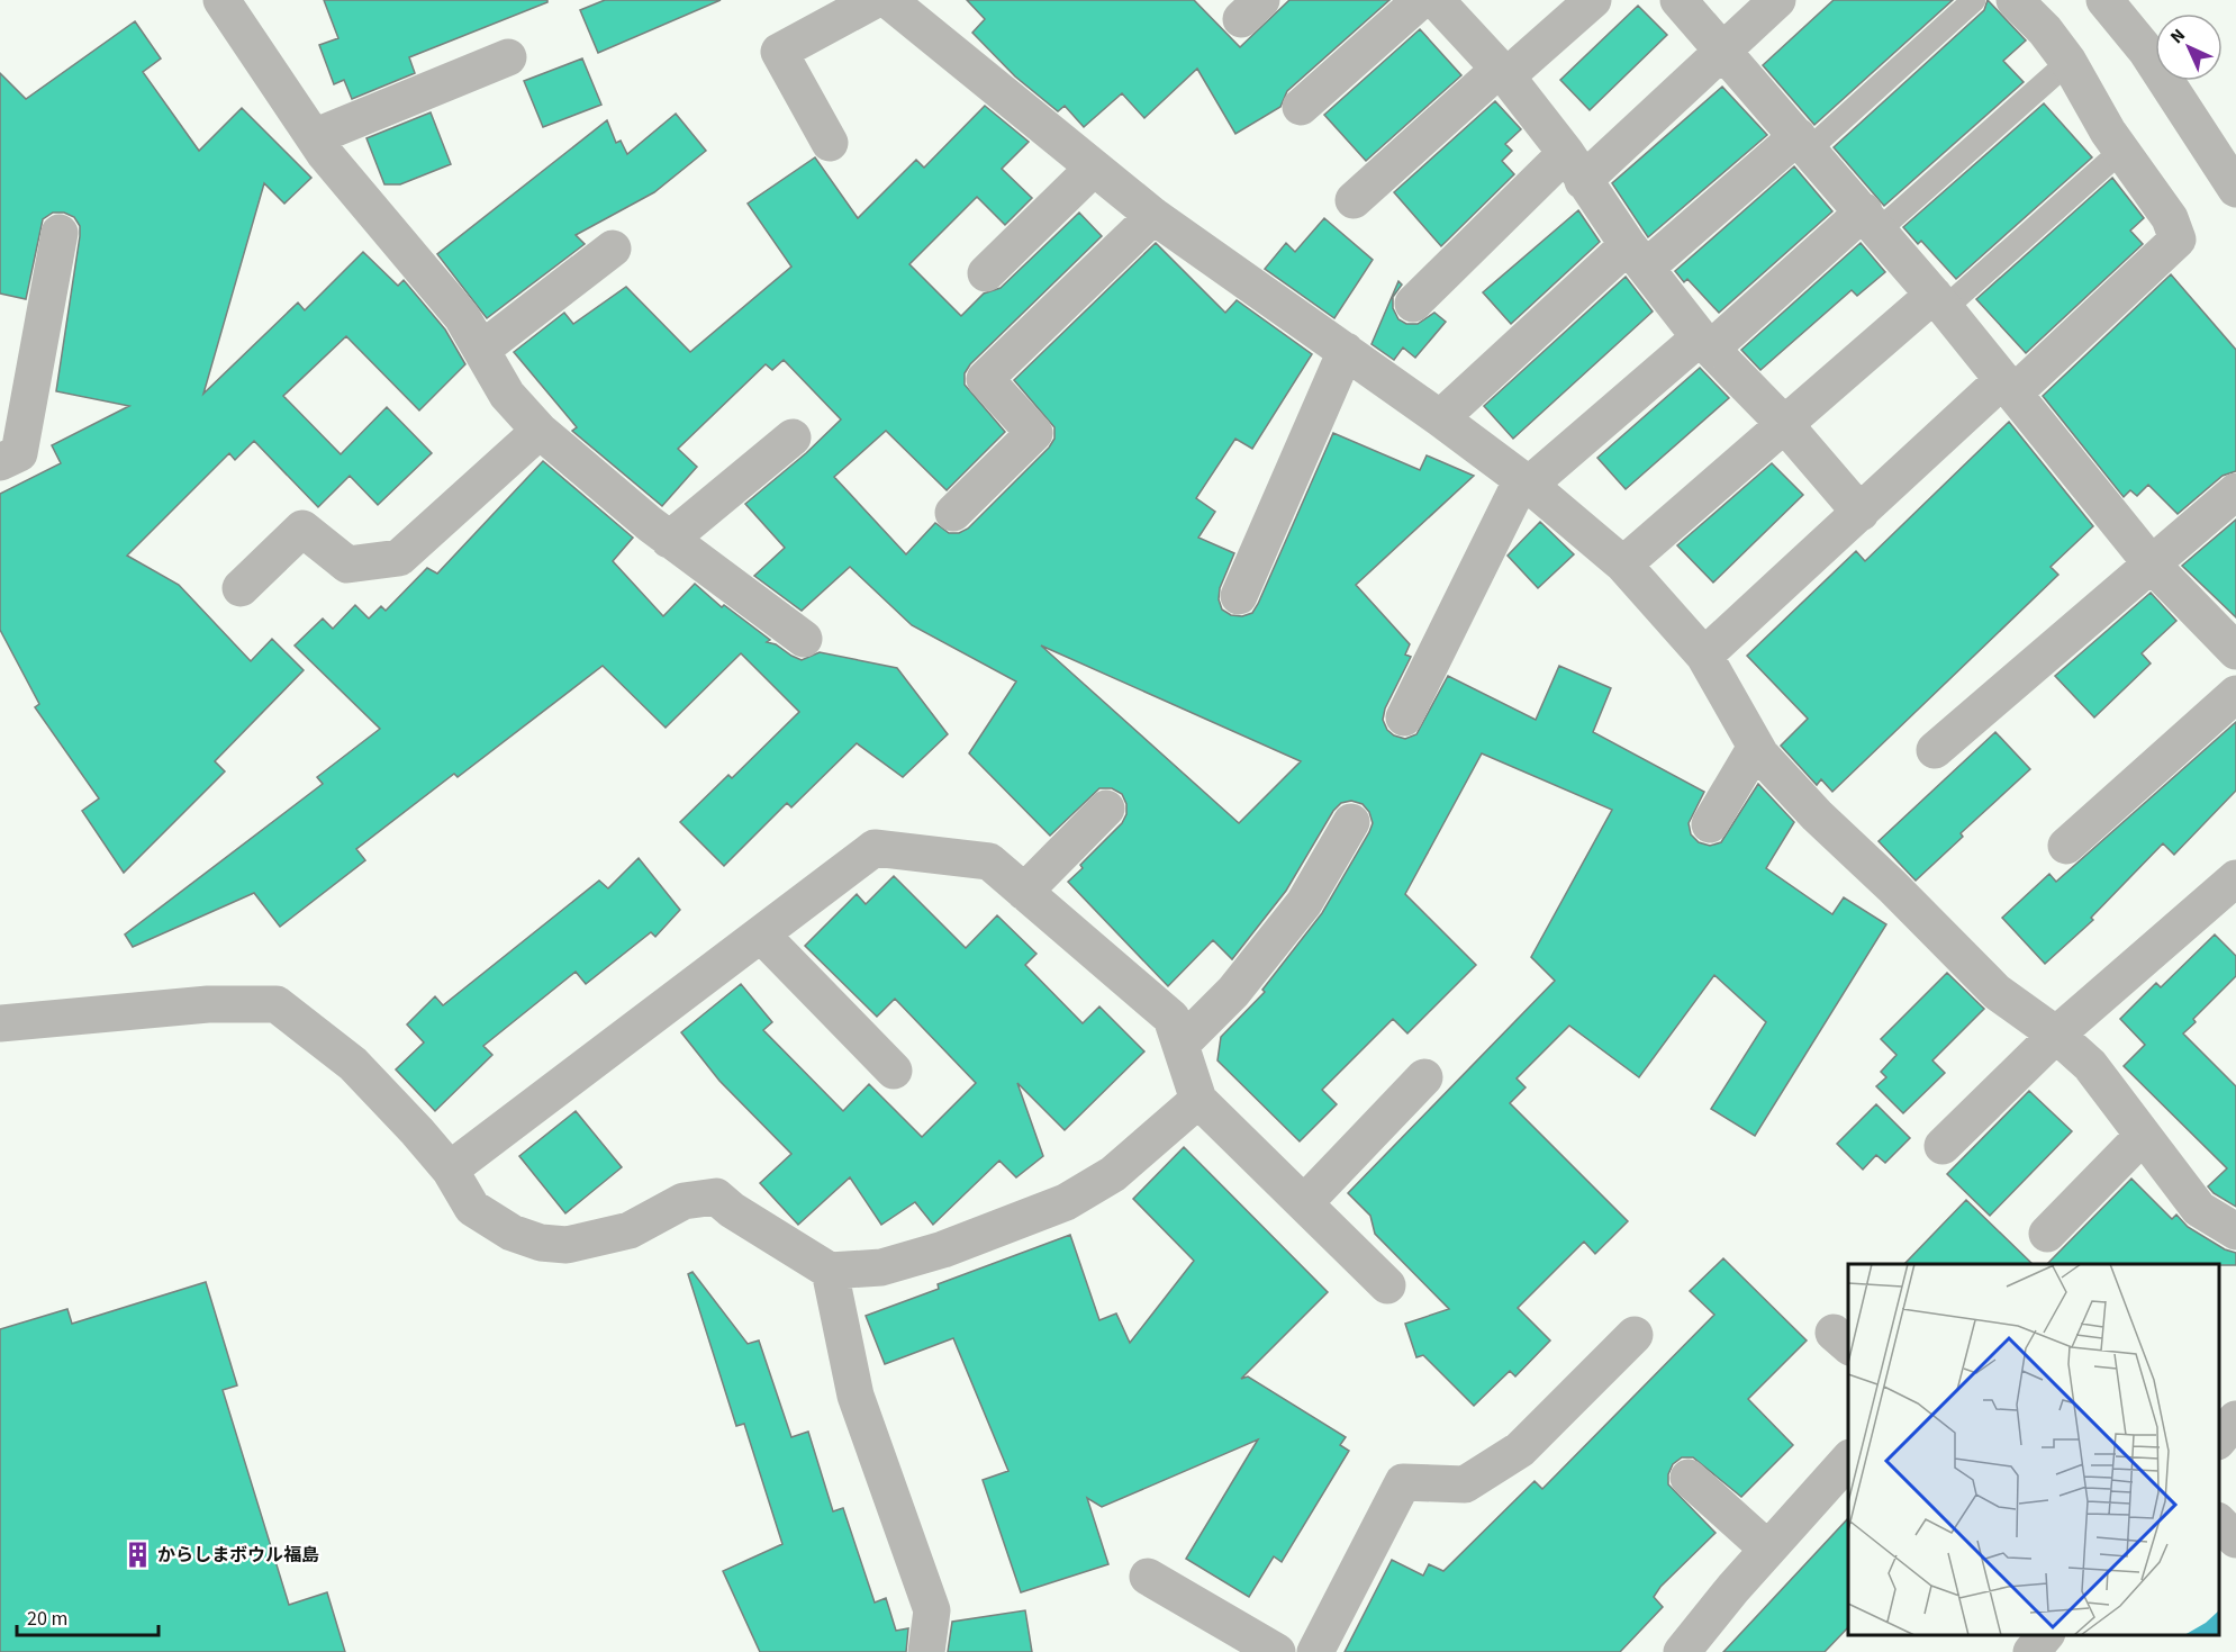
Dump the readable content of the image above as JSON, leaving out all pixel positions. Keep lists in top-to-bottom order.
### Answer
{
  "places": {
    "building": ["からしまボウル福島"]
  },
  "scale_bar": "20 m",
  "north": "top left"
}
